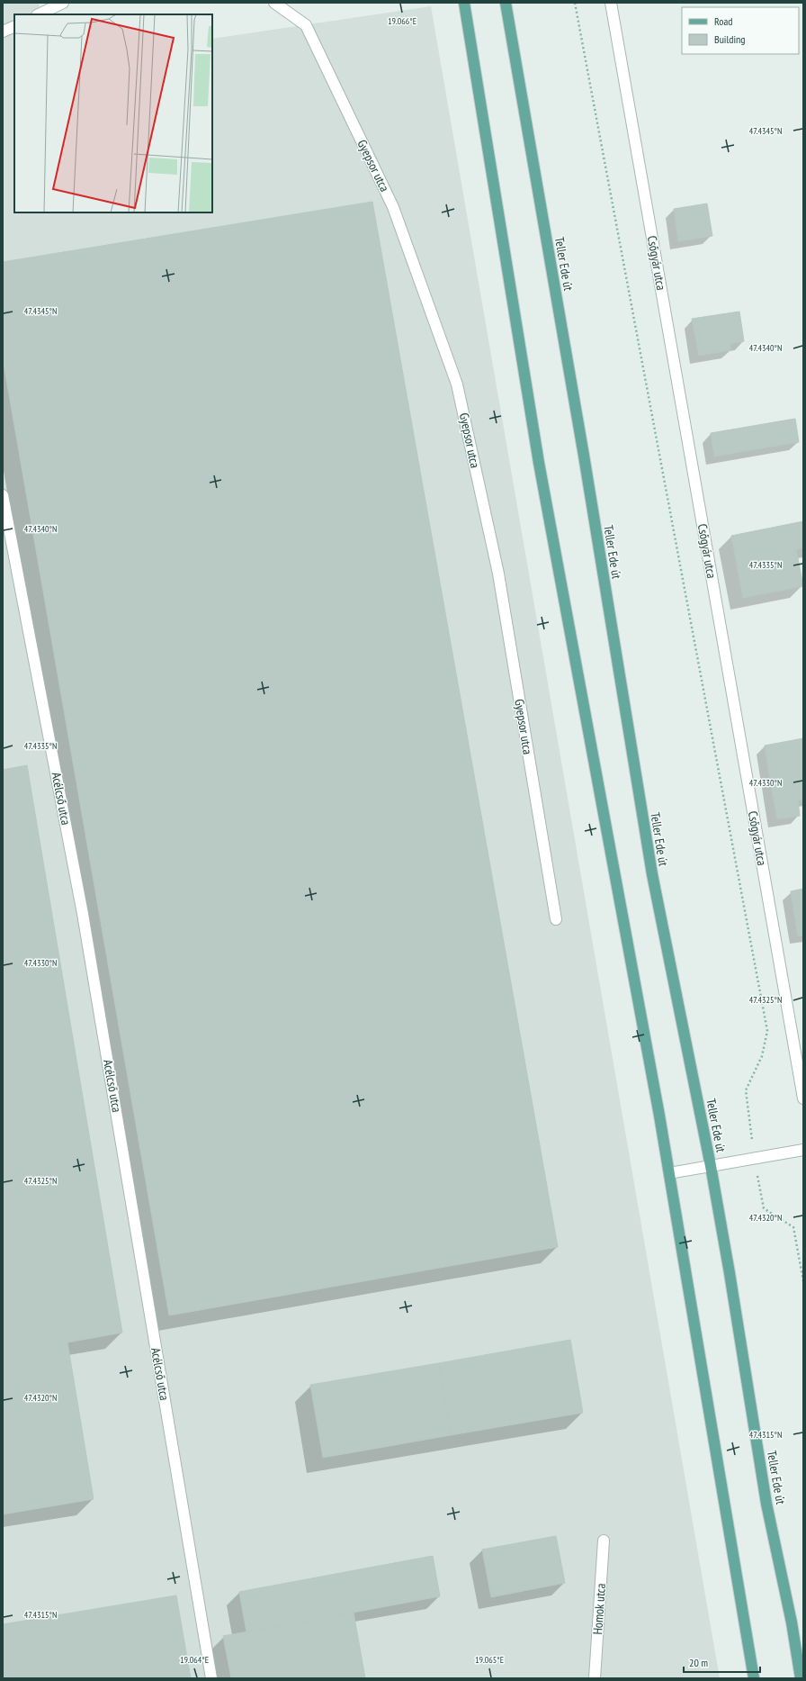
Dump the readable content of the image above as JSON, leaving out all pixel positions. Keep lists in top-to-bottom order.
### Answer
{
  "streets": {
    "main road": ["Teller Ede út"],
    "street": [
      "Gyepsor utca",
      "Csőgyár utca",
      "Acélcső utca",
      "Homok utca"
    ]
  },
  "legend": ["Road", "Building"],
  "scale_bar": "20 m",
  "coordinates": [
    "19.066°E",
    "47.4345°N",
    "47.4340°N",
    "47.4335°N",
    "47.4330°N",
    "47.4325°N",
    "47.4320°N",
    "47.4315°N",
    "19.064°E",
    "19.065°E"
  ]
}
